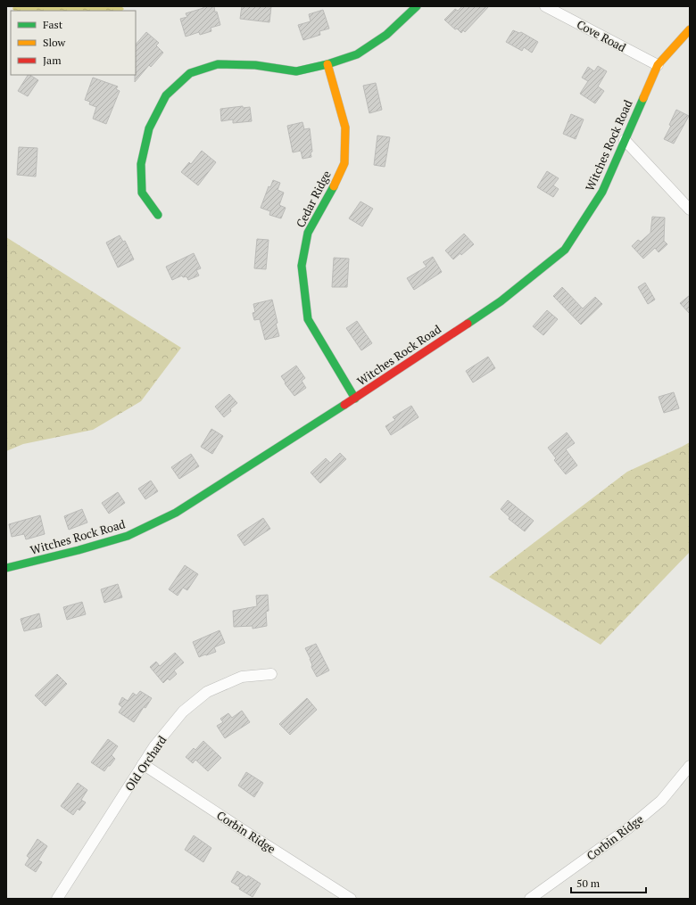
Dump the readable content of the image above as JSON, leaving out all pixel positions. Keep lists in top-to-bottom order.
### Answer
{
  "streets": {
    "street": [
      "Cove Road",
      "Witches Rock Road",
      "Cedar Ridge",
      "Old Orchard",
      "Corbin Ridge"
    ]
  },
  "crossings": [
    ["Cove Road", "Witches Rock Road"],
    ["Witches Rock Road", "Cedar Ridge"],
    ["Old Orchard", "Corbin Ridge"]
  ],
  "legend": ["Fast", "Slow", "Jam"],
  "scale_bar": "50 m"
}
